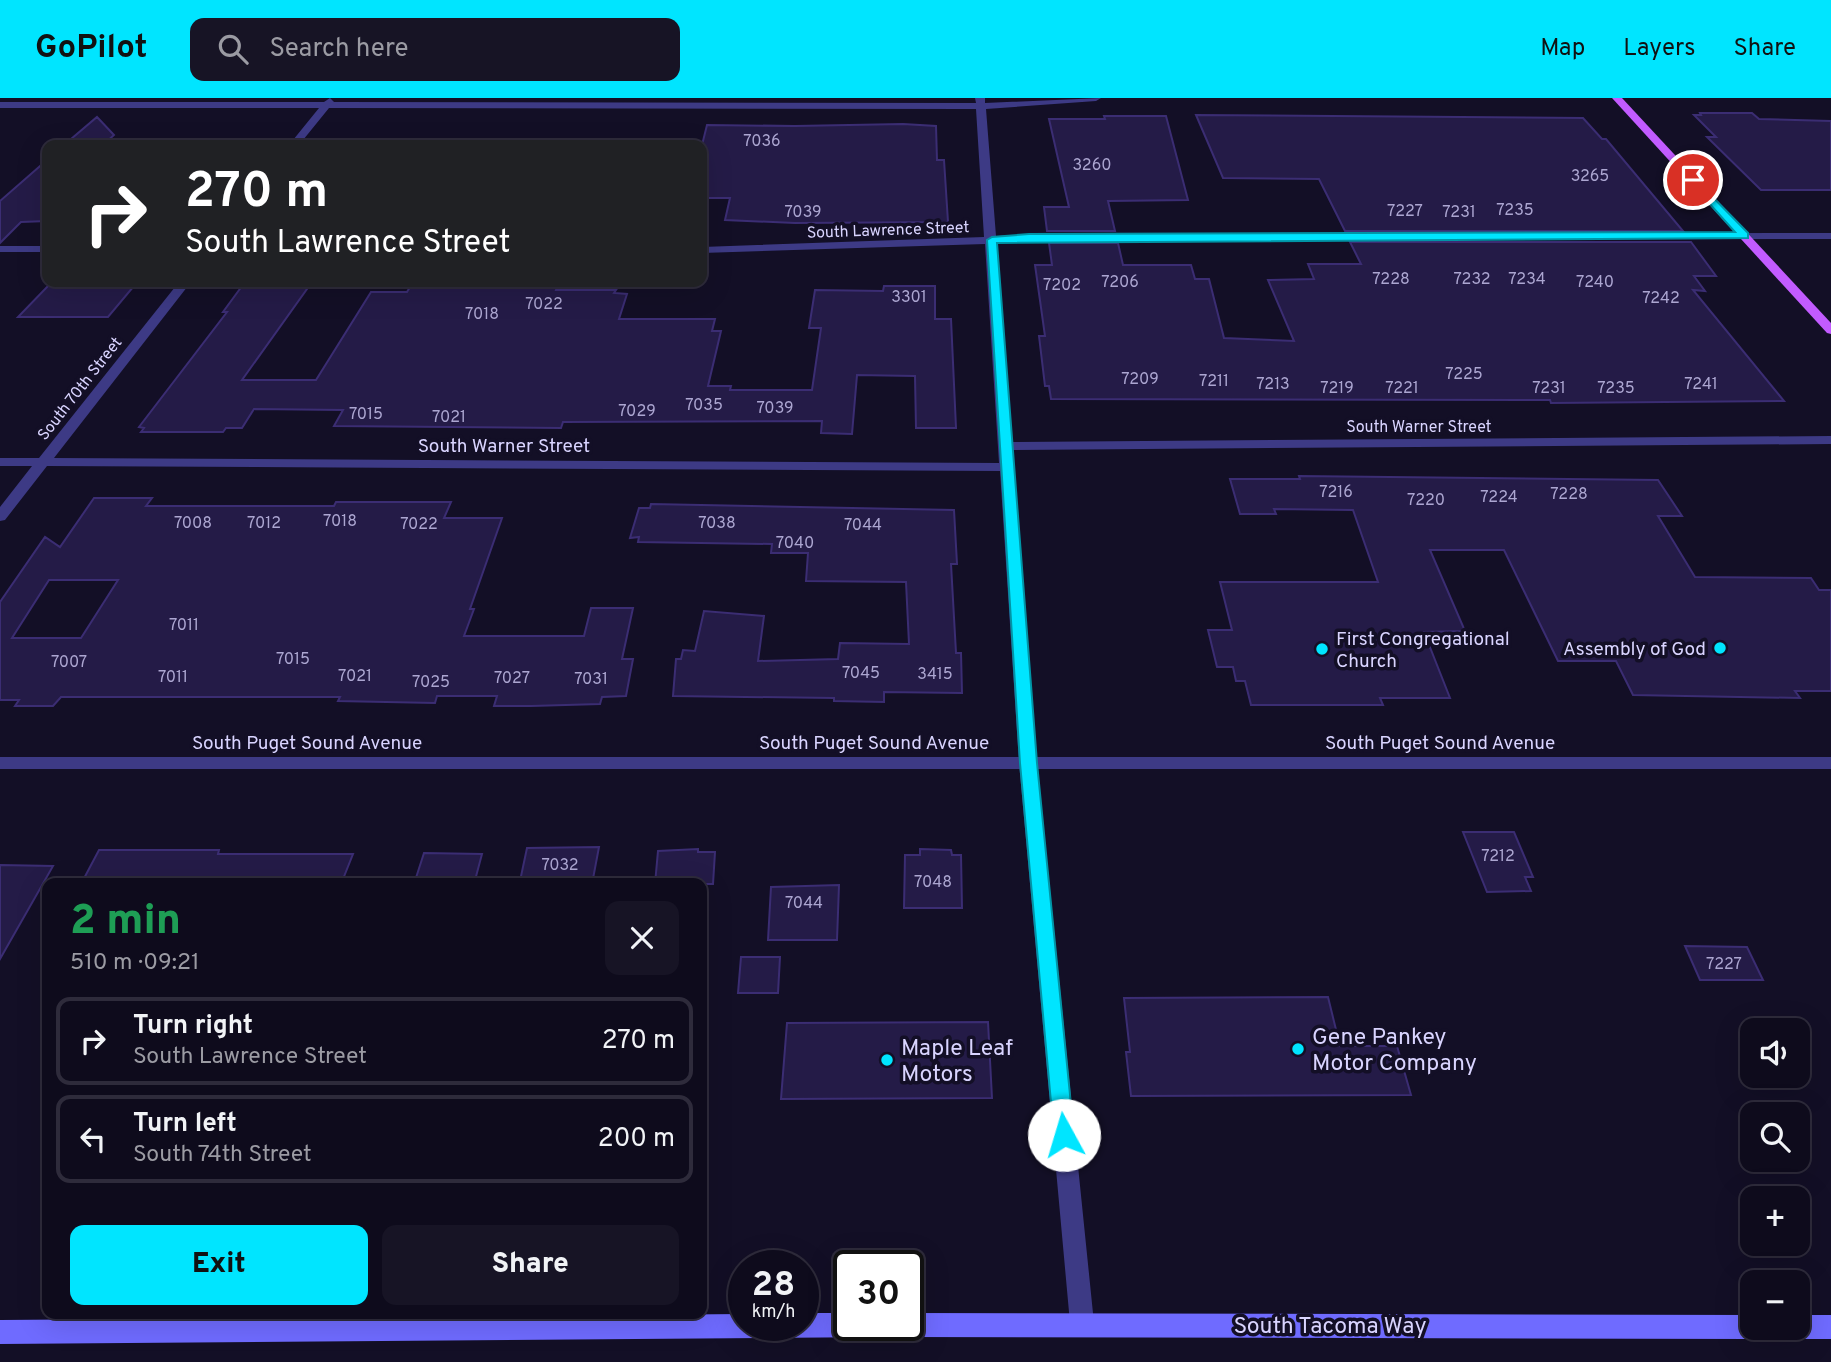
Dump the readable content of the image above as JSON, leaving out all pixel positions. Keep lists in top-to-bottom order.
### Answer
{
  "streets": {
    "main road": ["South Tacoma Way"],
    "street": [
      "South Lawrence Street",
      "South 70th Street",
      "South Warner Street",
      "South Puget Sound Avenue"
    ]
  },
  "crossings": [
    ["South 70th Street", "South Warner Street"]
  ],
  "places": [
    "Assembly of God",
    "First Congregational Church",
    "Gene Pankey Motor Company",
    "Maple Leaf Motors"
  ],
  "house_numbers": [
    "7036",
    "3260",
    "3265",
    "7235",
    "7227",
    "7039",
    "7231",
    "7228",
    "7232",
    "7234",
    "7206",
    "7240",
    "7202",
    "3301",
    "7242",
    "7022",
    "7018",
    "7225",
    "7209",
    "7211",
    "7213",
    "7241",
    "7219",
    "7221",
    "7231",
    "7235",
    "7035",
    "7039",
    "7029",
    "7015",
    "7021",
    "7216",
    "7228",
    "7224",
    "7220",
    "7018",
    "7008",
    "7012",
    "7038",
    "7022",
    "7044",
    "7040",
    "7011",
    "7015",
    "7007",
    "7045",
    "3415",
    "7021",
    "7011",
    "7027",
    "7031",
    "7025",
    "7212",
    "7032",
    "7048",
    "7044",
    "7227"
  ],
  "page": {
    "header": "GoPilot",
    "search": "Search here",
    "nav": ["Map", "Layers", "Share"],
    "turn": ["270 m", "South Lawrence Street"],
    "heading": ["2 min", "510 m · 09:21"],
    "list": [
      {
        "name": "Turn right",
        "note": "South Lawrence Street",
        "value": "270 m"
      },
      {
        "name": "Turn left",
        "note": "South 74th Street",
        "value": "200 m"
      }
    ],
    "map_buttons": ["+", "−"],
    "buttons": ["Exit", "Share"],
    "speed": "28 km/h",
    "limit": "30"
  }
}
